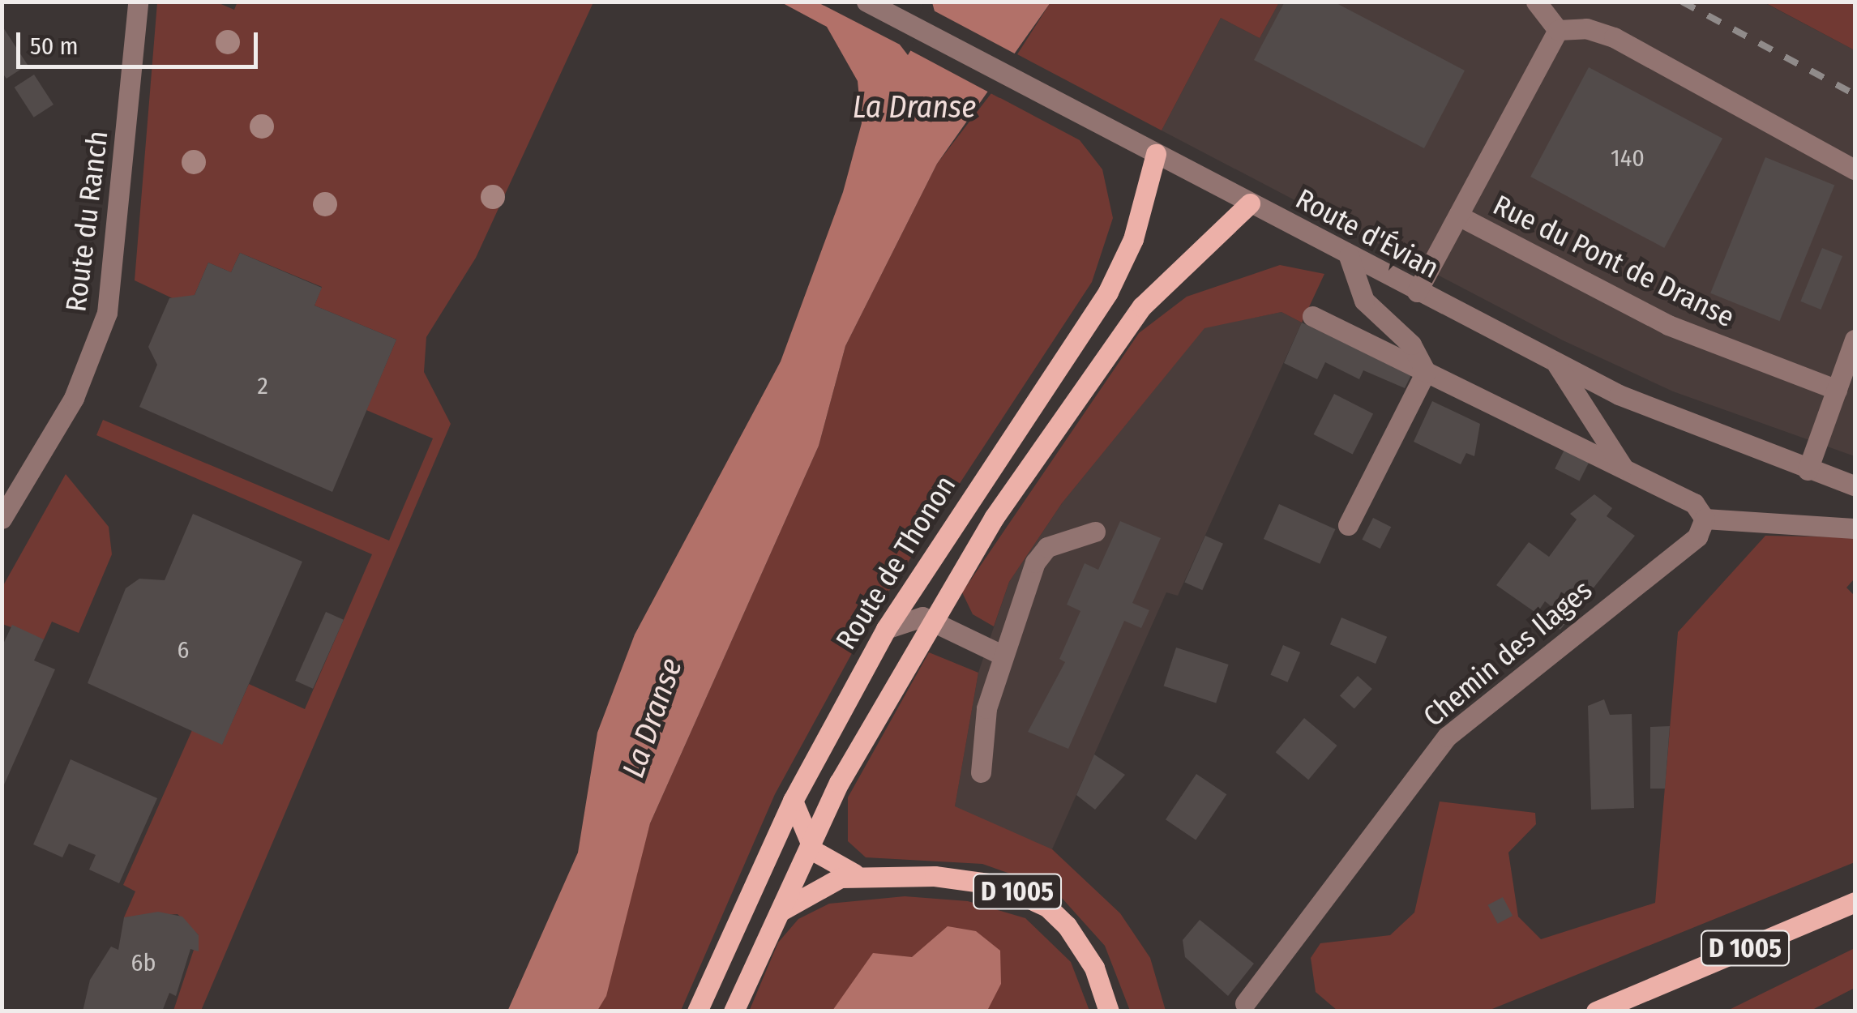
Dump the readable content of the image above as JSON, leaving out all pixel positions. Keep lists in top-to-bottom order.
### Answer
{
  "streets": {
    "main road": ["Route de Thonon", "D 1005"],
    "street": [
      "Route du Ranch",
      "Route d'Évian",
      "Rue du Pont de Dranse",
      "Chemin des Ilages"
    ]
  },
  "crossings": [
    ["Route d'Évian", "Rue du Pont de Dranse"],
    ["Route d'Évian", "Route de Thonon"],
    ["Route de Thonon", "D 1005"]
  ],
  "water": ["La Dranse"],
  "house_numbers": [
    "140",
    "2",
    "6",
    "6b"
  ],
  "scale_bar": "50 m"
}
